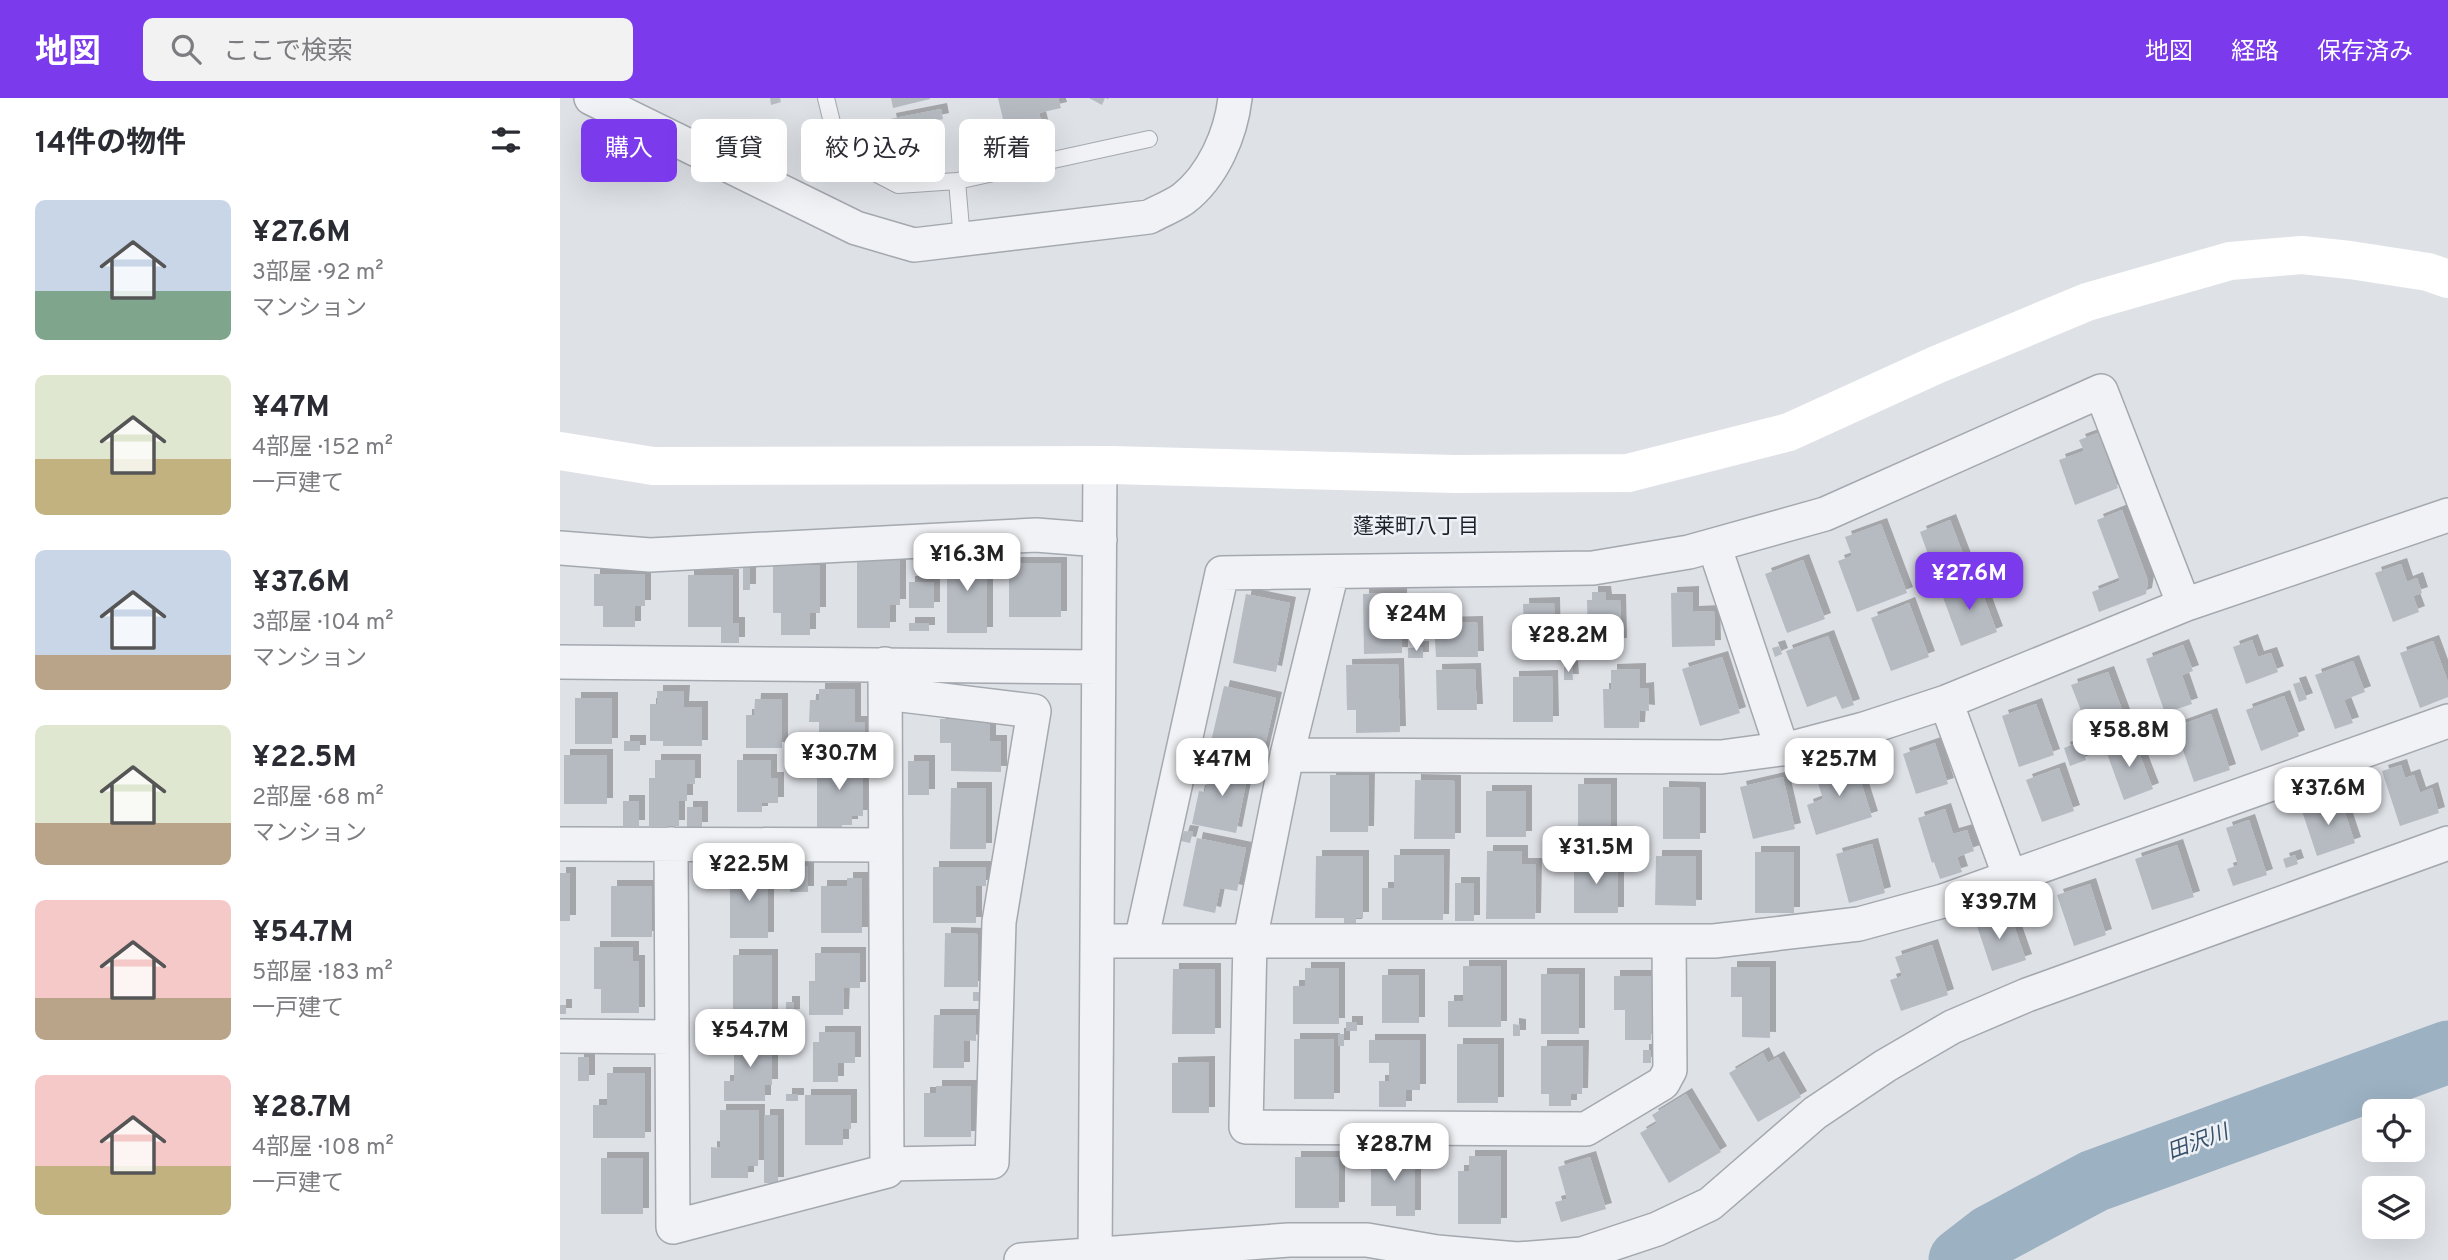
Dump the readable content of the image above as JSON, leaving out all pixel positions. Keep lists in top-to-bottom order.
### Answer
{
  "districts": ["蓬莱町八丁目"],
  "water": ["田沢川"],
  "page": {
    "header": "地図",
    "search": "ここで検索",
    "nav": ["地図", "経路", "保存済み"],
    "heading": "14件の物件",
    "chip": [
      "購入",
      "賃貸",
      "絞り込み",
      "新着"
    ],
    "list": [
      {
        "name": "¥27.6M",
        "note": "3部屋 · 92 m² · マンション"
      },
      {
        "name": "¥47M",
        "note": "4部屋 · 152 m² · 一戸建て"
      },
      {
        "name": "¥37.6M",
        "note": "3部屋 · 104 m² · マンション"
      },
      {
        "name": "¥22.5M",
        "note": "2部屋 · 68 m² · マンション"
      },
      {
        "name": "¥54.7M",
        "note": "5部屋 · 183 m² · 一戸建て"
      },
      {
        "name": "¥28.7M",
        "note": "4部屋 · 108 m² · 一戸建て"
      }
    ],
    "price": [
      "¥16.3M",
      "¥27.6M",
      "¥24M",
      "¥28.2M",
      "¥58.8M",
      "¥30.7M",
      "¥47M",
      "¥25.7M",
      "¥37.6M",
      "¥31.5M",
      "¥22.5M",
      "¥39.7M",
      "¥54.7M",
      "¥28.7M"
    ]
  }
}
